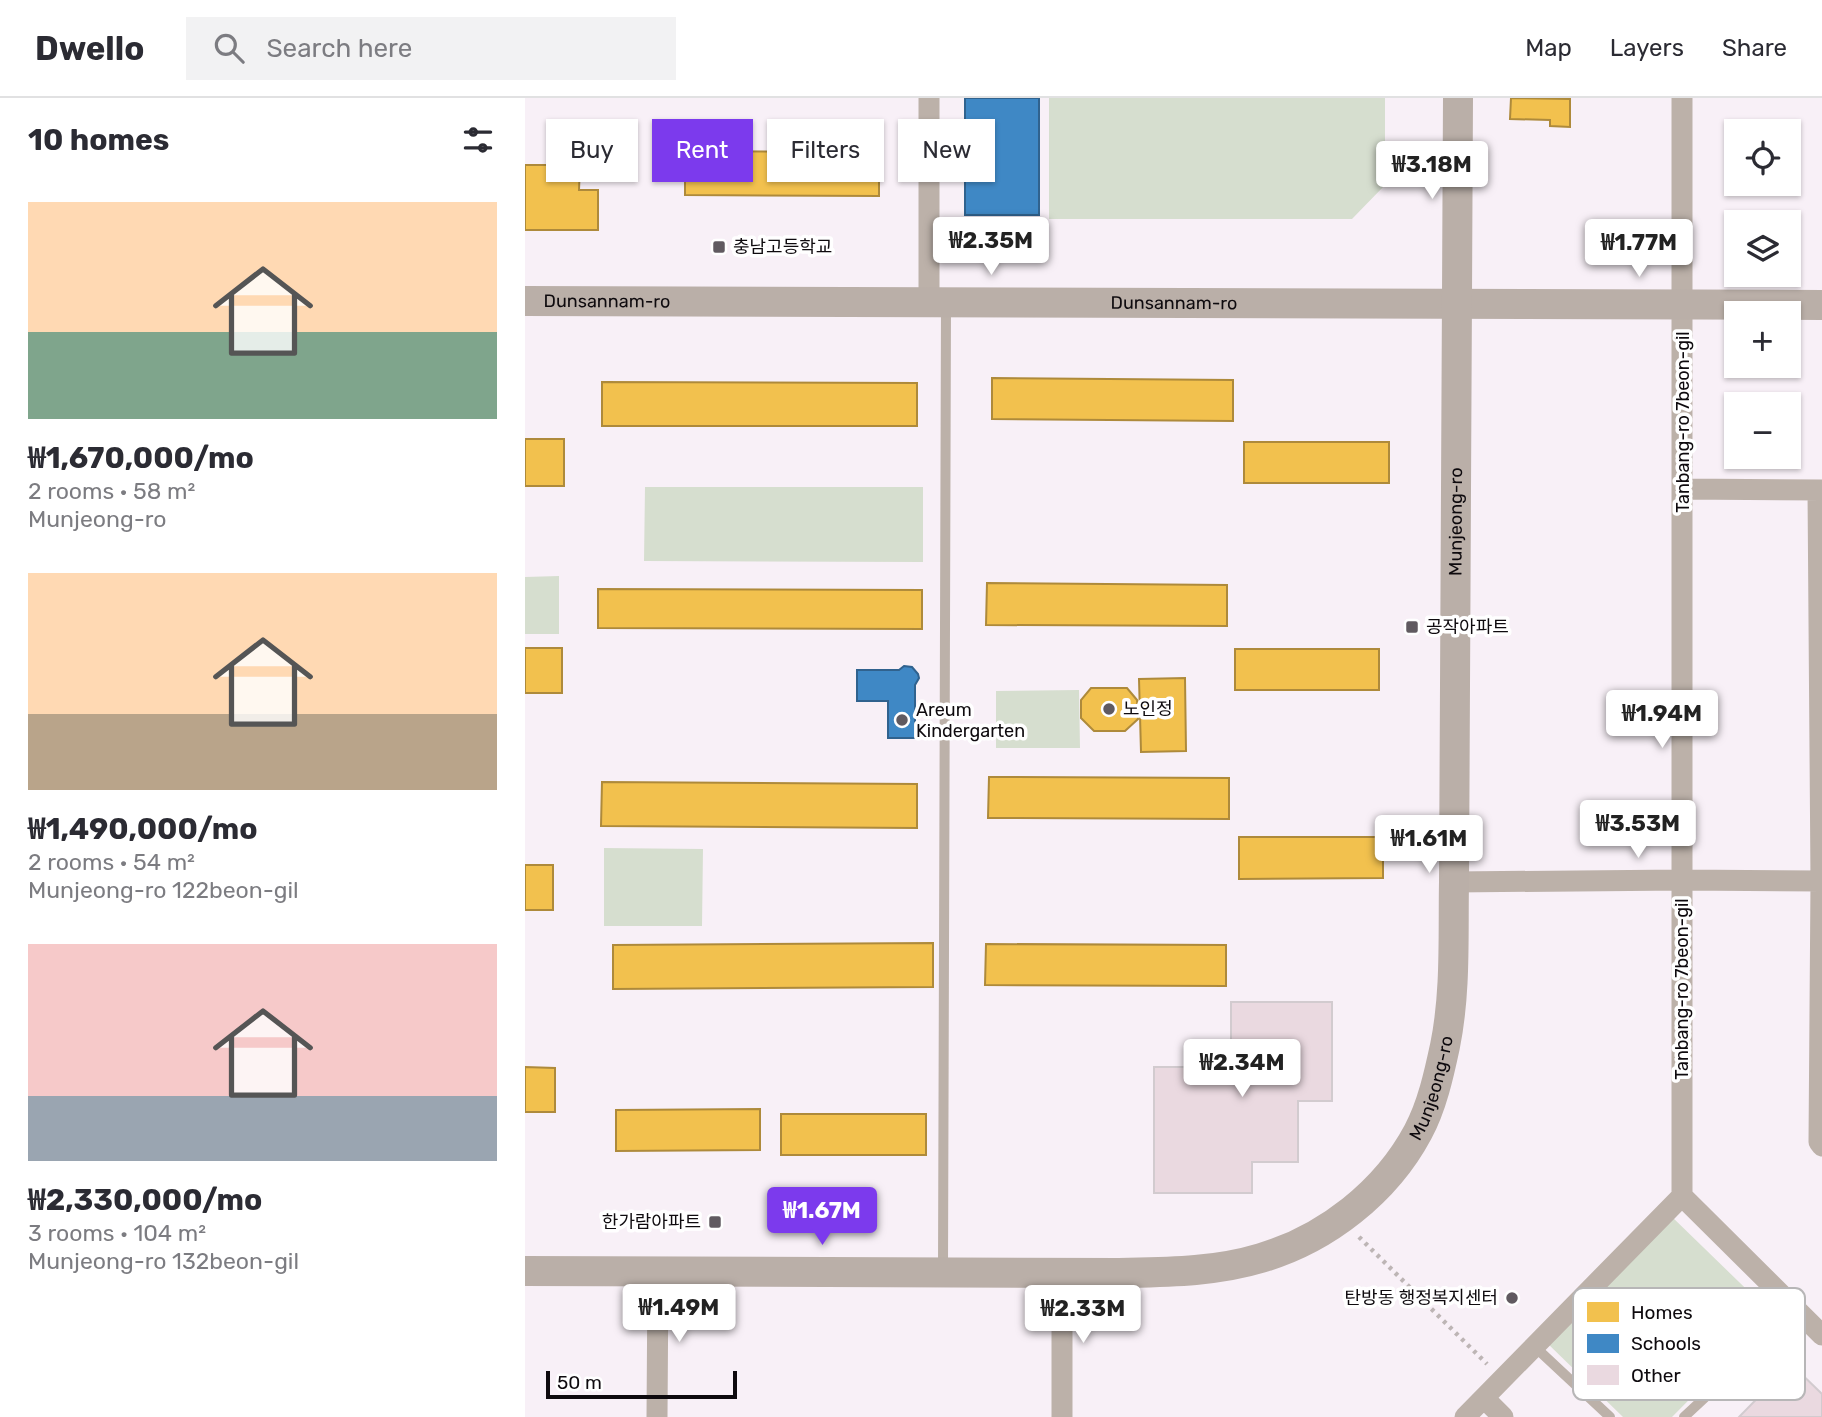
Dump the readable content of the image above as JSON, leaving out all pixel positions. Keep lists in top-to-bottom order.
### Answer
{
  "streets": {
    "main road": ["Dunsannam-ro", "Munjeong-ro"],
    "street": ["Tanbang-ro 7beon-gil"]
  },
  "crossings": [
    ["Dunsannam-ro", "Tanbang-ro 7beon-gil"],
    ["Dunsannam-ro", "Munjeong-ro"]
  ],
  "places": {
    "transit": ["충남고등학교", "공작아파트", "한가람아파트"],
    "other": ["노인정", "Areum Kindergarten", "탄방동 행정복지센터"]
  },
  "legend": ["Homes", "Schools", "Other"],
  "scale_bar": "50 m",
  "page": {
    "header": "Dwello",
    "search": "Search here",
    "nav": ["Map", "Layers", "Share"],
    "heading": "10 homes",
    "map_buttons": ["+", "−"],
    "chip": [
      "Buy",
      "Rent",
      "Filters",
      "New"
    ],
    "price": [
      "₩3.18M",
      "₩2.35M",
      "₩1.77M",
      "₩1.94M",
      "₩3.53M",
      "₩1.61M",
      "₩2.34M",
      "₩1.67M",
      "₩1.49M",
      "₩2.33M"
    ],
    "list": [
      {
        "name": "₩1,670,000/mo",
        "note": "2 rooms · 58 m² · Munjeong-ro"
      },
      {
        "name": "₩1,490,000/mo",
        "note": "2 rooms · 54 m² · Munjeong-ro 122beon-gil"
      },
      {
        "name": "₩2,330,000/mo",
        "note": "3 rooms · 104 m² · Munjeong-ro 132beon-gil"
      }
    ],
    "scale": "50 m"
  }
}
